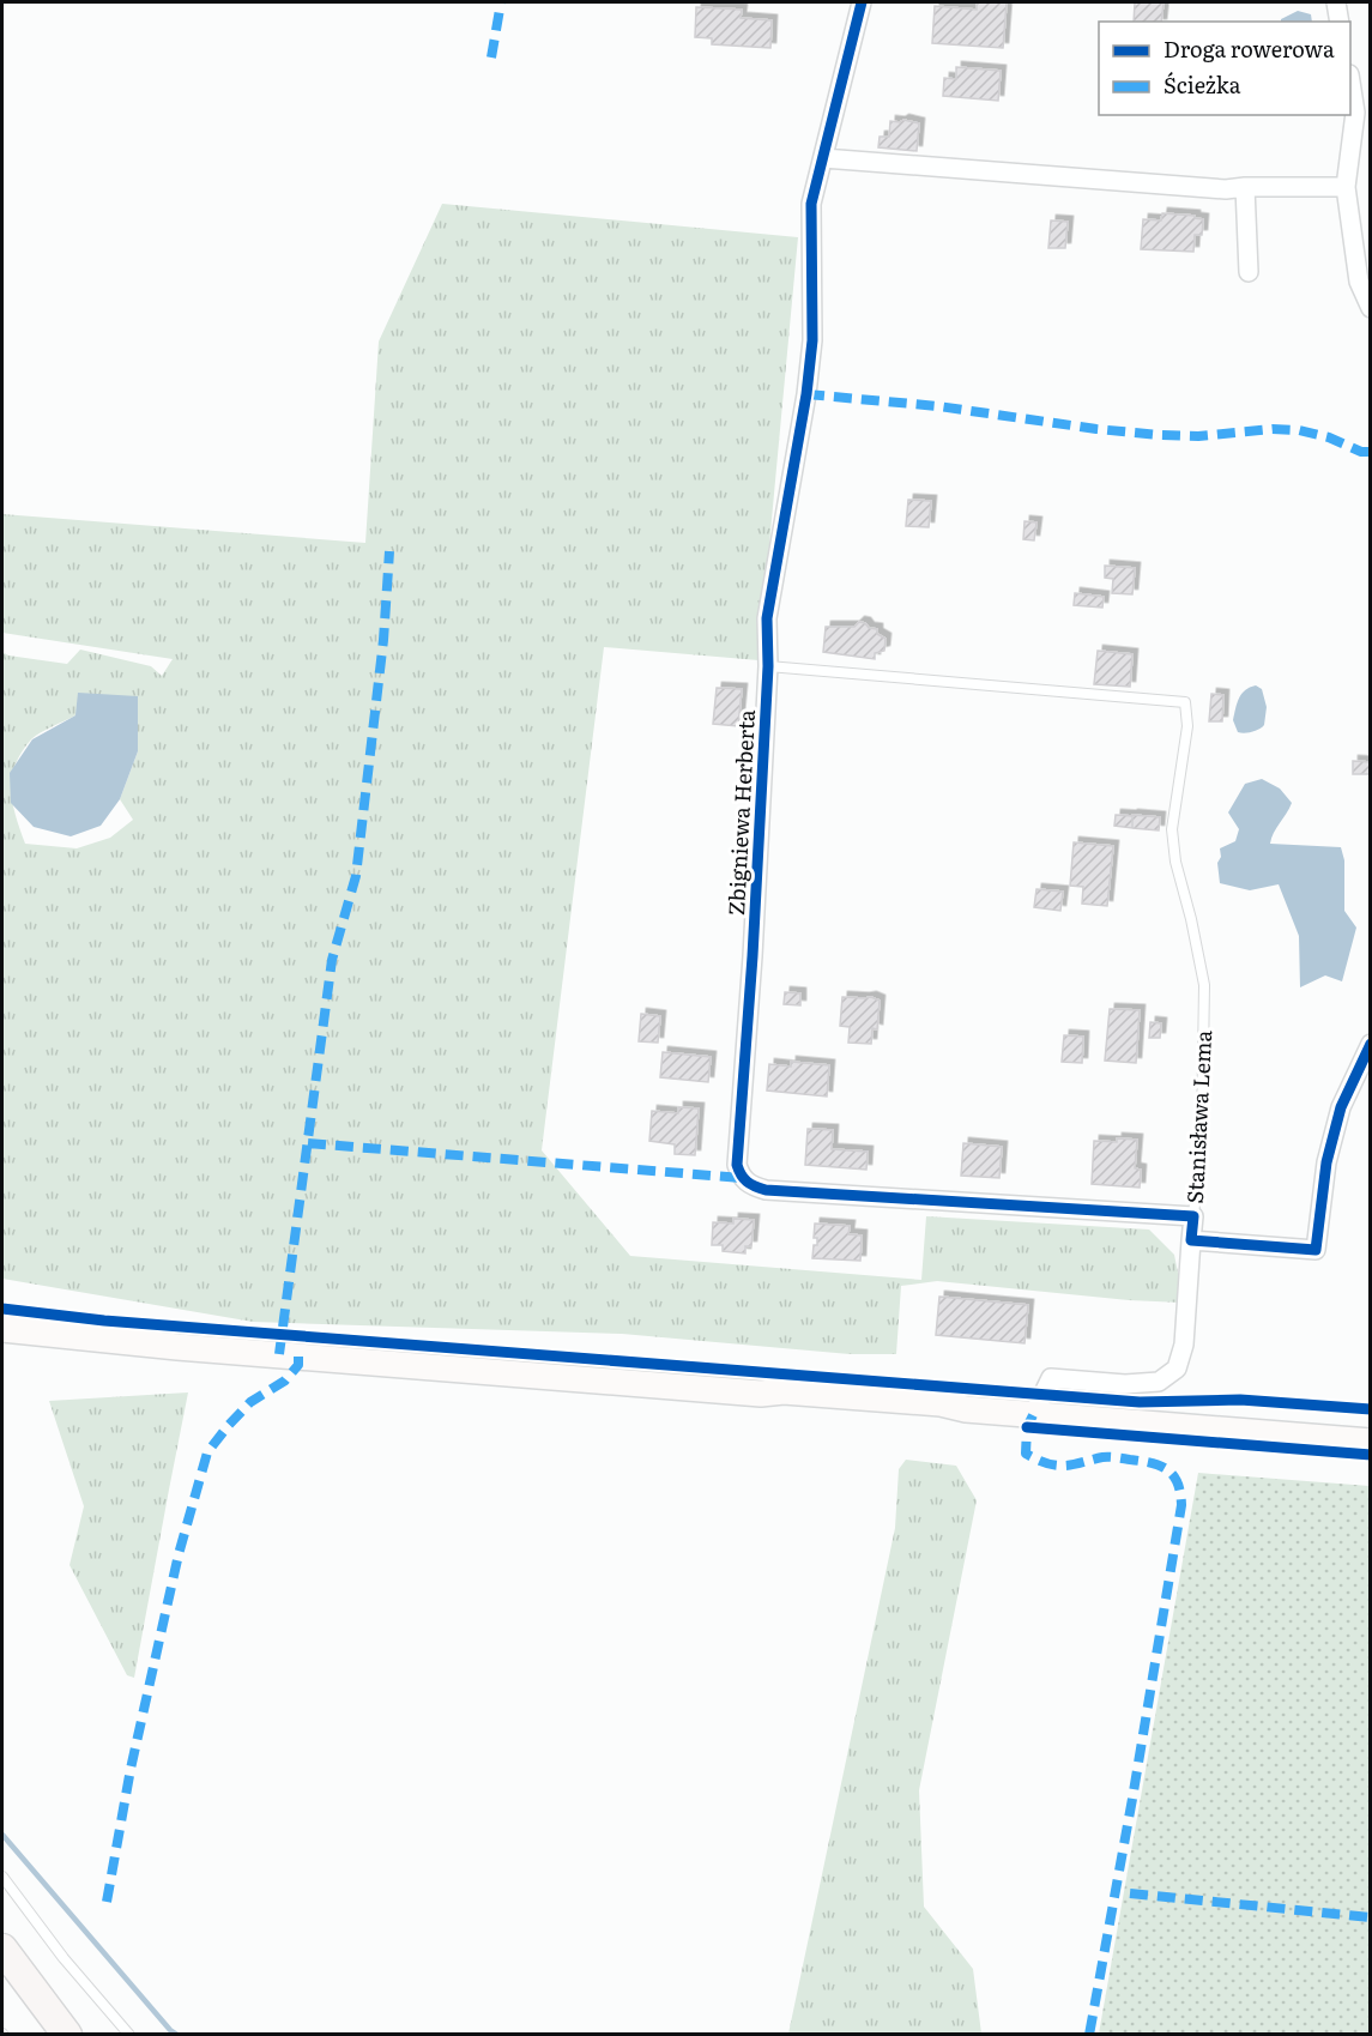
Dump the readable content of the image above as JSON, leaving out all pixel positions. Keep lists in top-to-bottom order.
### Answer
{
  "streets": {
    "street": ["Zbigniewa Herberta", "Stanisława Lema"]
  },
  "crossings": [
    ["Zbigniewa Herberta", "Stanisława Lema"]
  ],
  "legend": ["Droga rowerowa", "Ścieżka"]
}
